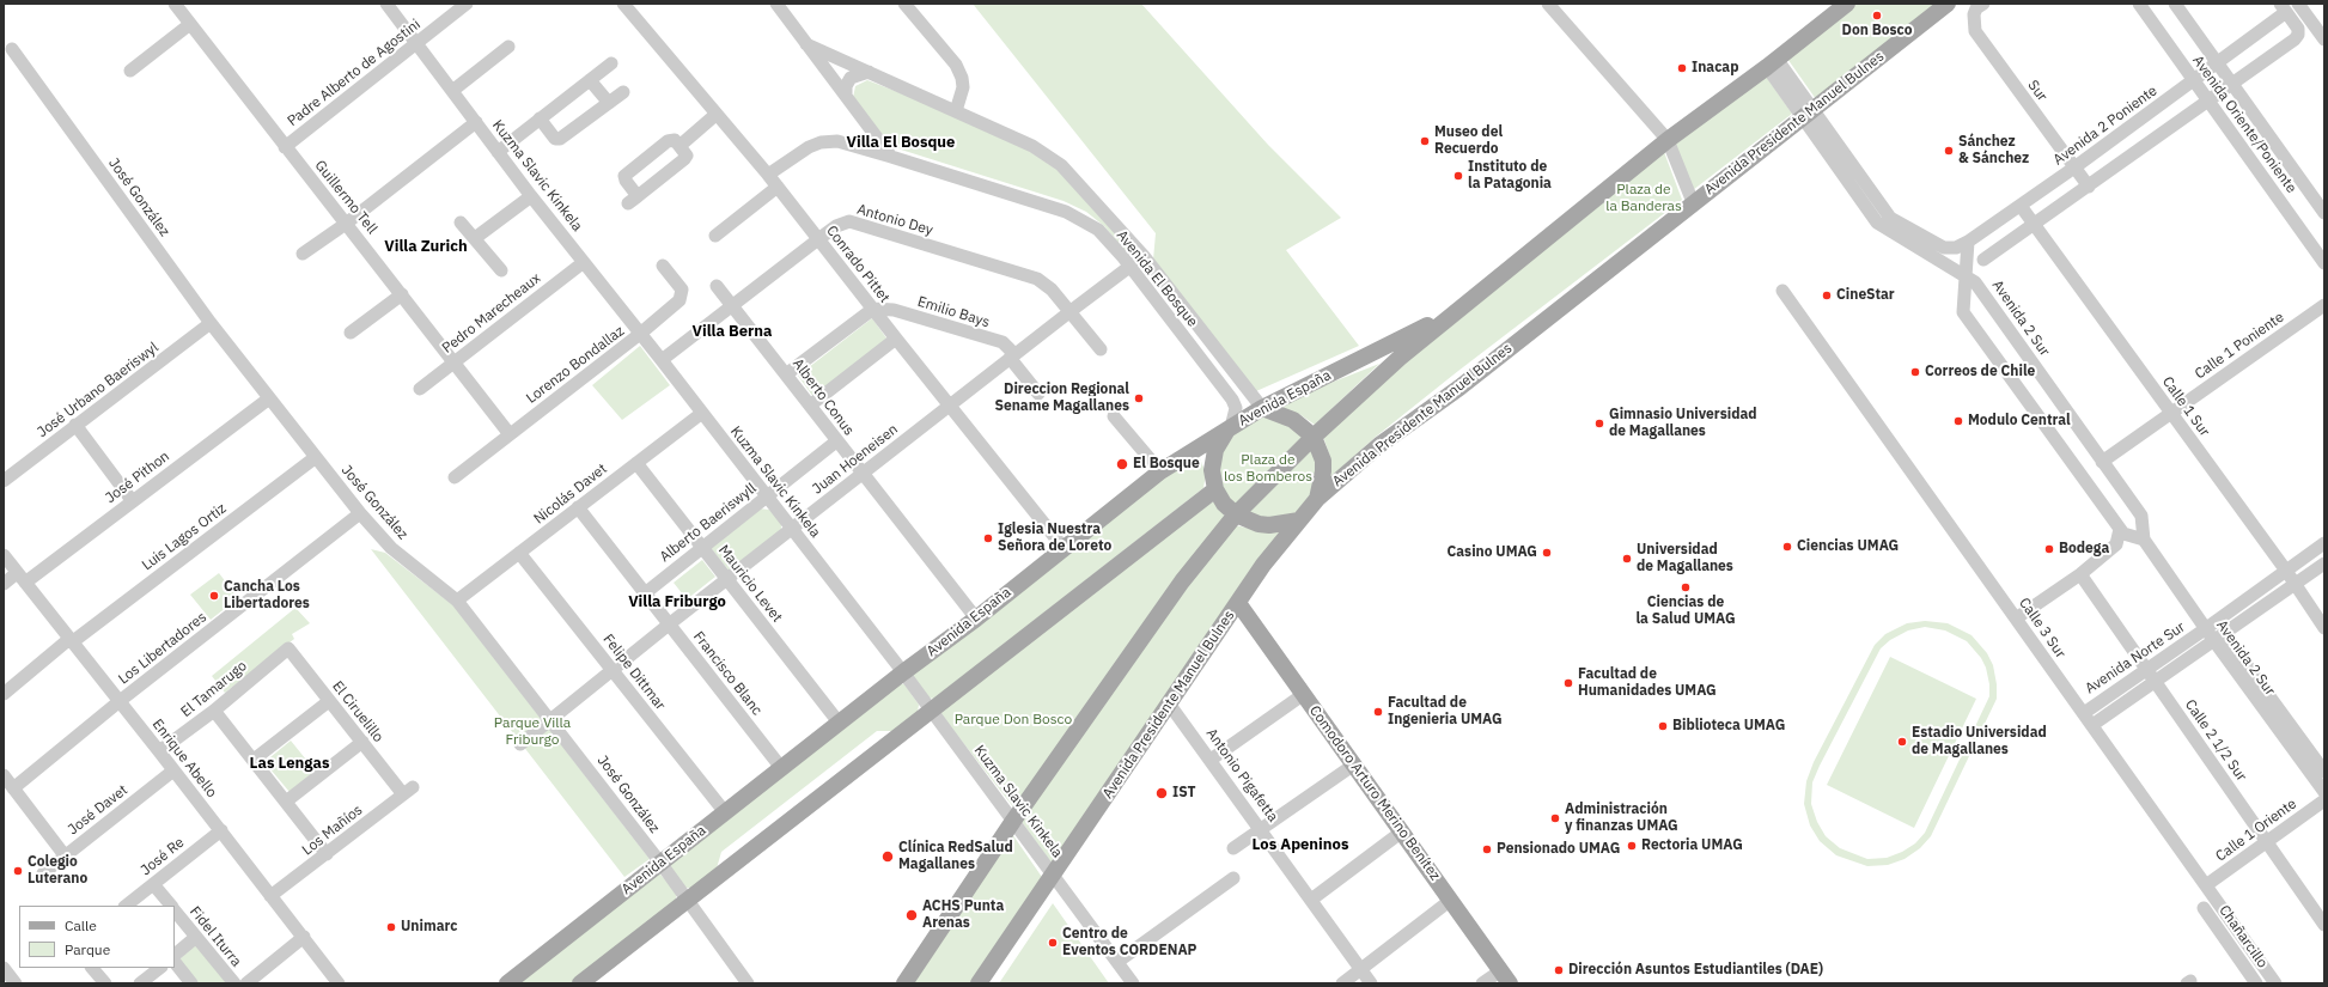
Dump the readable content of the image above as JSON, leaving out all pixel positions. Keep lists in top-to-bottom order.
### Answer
{
  "streets": {
    "main road": ["Avenida Presidente Manuel Bulnes", "Avenida España", "Comodoro Arturo Merino Benítez"],
    "street": [
      "Padre Alberto de Agostini",
      "Sur",
      "Avenida Oriente/Poniente",
      "Avenida 2 Poniente",
      "Kuzma Slavic Kinkela",
      "José González",
      "Guillermo Tell",
      "Antonio Dey",
      "Conrado Pittet",
      "Avenida El Bosque",
      "Emilio Bays",
      "Pedro Marecheaux",
      "Avenida 2 Sur",
      "Calle 1 Poniente",
      "Lorenzo Bondallaz",
      "José Urbano Baeriswyl",
      "Alberto Conus",
      "Calle 1 Sur",
      "Juan Hoeneisen",
      "José Pithon",
      "Nicolás Davet",
      "Alberto Baeriswyll",
      "Luis Lagos Ortiz",
      "Mauricio Levet",
      "Calle 3 Sur",
      "Los Libertadores",
      "Avenida Norte Sur",
      "Felipe Dittmar",
      "Francisco Blanc",
      "El Tamarugo",
      "El Ciruelillo",
      "Calle 2 1/2 Sur",
      "Enrique Abello",
      "Antonio Pigafetta",
      "José Davet",
      "Los Mañíos",
      "Calle 1 Oriente",
      "José Re",
      "Fidel Iturra",
      "Chañarcillo"
    ]
  },
  "crossings": [
    ["Padre Alberto de Agostini", "Kuzma Slavic Kinkela"],
    ["Padre Alberto de Agostini", "Guillermo Tell"],
    ["Sur", "Avenida 2 Poniente"],
    ["Avenida Presidente Manuel Bulnes", "Avenida 2 Poniente"],
    ["Avenida Presidente Manuel Bulnes", "Kuzma Slavic Kinkela"],
    ["Avenida Presidente Manuel Bulnes", "Avenida 2 Sur"],
    ["Avenida Presidente Manuel Bulnes", "Antonio Pigafetta"],
    ["Avenida Presidente Manuel Bulnes", "Comodoro Arturo Merino Benítez"],
    ["Avenida Oriente/Poniente", "Avenida 2 Poniente"],
    ["Avenida 2 Poniente", "Avenida 2 Sur"],
    ["Avenida 2 Poniente", "Calle 1 Sur"],
    ["Kuzma Slavic Kinkela", "Antonio Dey"],
    ["Kuzma Slavic Kinkela", "Pedro Marecheaux"],
    ["Kuzma Slavic Kinkela", "Lorenzo Bondallaz"],
    ["Kuzma Slavic Kinkela", "Avenida España"],
    ["Kuzma Slavic Kinkela", "Juan Hoeneisen"],
    ["Kuzma Slavic Kinkela", "Nicolás Davet"],
    ["Kuzma Slavic Kinkela", "Alberto Baeriswyll"],
    ["José González", "José Urbano Baeriswyl"],
    ["José González", "Avenida España"],
    ["José González", "Juan Hoeneisen"],
    ["José González", "José Pithon"],
    ["José González", "Nicolás Davet"],
    ["José González", "Luis Lagos Ortiz"],
    ["José González", "Los Libertadores"],
    ["Guillermo Tell", "Pedro Marecheaux"],
    ["Guillermo Tell", "Lorenzo Bondallaz"],
    ["Antonio Dey", "Conrado Pittet"],
    ["Antonio Dey", "Alberto Conus"],
    ["Antonio Dey", "Juan Hoeneisen"],
    ["Conrado Pittet", "Emilio Bays"],
    ["Conrado Pittet", "Avenida España"],
    ["Conrado Pittet", "Juan Hoeneisen"],
    ["Avenida El Bosque", "Avenida España"],
    ["Avenida El Bosque", "Juan Hoeneisen"],
    ["Emilio Bays", "Juan Hoeneisen"],
    ["Avenida 2 Sur", "Calle 1 Poniente"],
    ["Avenida 2 Sur", "Avenida Norte Sur"],
    ["Calle 1 Poniente", "Calle 1 Sur"],
    ["Alberto Conus", "Avenida España"],
    ["Alberto Conus", "Juan Hoeneisen"],
    ["Alberto Conus", "Alberto Baeriswyll"],
    ["Avenida España", "Mauricio Levet"],
    ["Avenida España", "Felipe Dittmar"],
    ["Avenida España", "Francisco Blanc"],
    ["Calle 1 Sur", "Avenida Norte Sur"],
    ["Juan Hoeneisen", "Mauricio Levet"],
    ["Juan Hoeneisen", "Felipe Dittmar"],
    ["Juan Hoeneisen", "Francisco Blanc"],
    ["José Pithon", "Enrique Abello"],
    ["Nicolás Davet", "Mauricio Levet"],
    ["Nicolás Davet", "Felipe Dittmar"],
    ["Nicolás Davet", "Francisco Blanc"],
    ["Alberto Baeriswyll", "Mauricio Levet"],
    ["Alberto Baeriswyll", "Francisco Blanc"],
    ["Luis Lagos Ortiz", "Enrique Abello"],
    ["Calle 3 Sur", "Avenida Norte Sur"],
    ["Calle 3 Sur", "Calle 1 Oriente"],
    ["Los Libertadores", "Enrique Abello"],
    ["Avenida Norte Sur", "Calle 2 1/2 Sur"],
    ["El Tamarugo", "El Ciruelillo"],
    ["El Tamarugo", "Enrique Abello"],
    ["El Ciruelillo", "Los Mañíos"],
    ["Calle 2 1/2 Sur", "Calle 1 Oriente"],
    ["Enrique Abello", "José Davet"],
    ["Enrique Abello", "Los Mañíos"],
    ["Enrique Abello", "José Re"],
    ["José Re", "Fidel Iturra"]
  ],
  "districts": [
    "Villa El Bosque",
    "Villa Zurich",
    "Villa Berna",
    "Villa Friburgo",
    "Las Lengas",
    "Los Apeninos"
  ],
  "parks": [
    "Plaza de la Banderas",
    "Plaza de los Bomberos",
    "Parque Don Bosco",
    "Parque Villa Friburgo"
  ],
  "places": [
    "Don Bosco",
    "Inacap",
    "Museo del Recuerdo",
    "Sánchez & Sánchez",
    "Instituto de la Patagonia",
    "CineStar",
    "Correos de Chile",
    "Direccion Regional Sename Magallanes",
    "Modulo Central",
    "Gimnasio Universidad de Magallanes",
    "El Bosque",
    "Iglesia Nuestra Señora de Loreto",
    "Ciencias UMAG",
    "Bodega",
    "Casino UMAG",
    "Universidad de Magallanes",
    "Ciencias de la Salud UMAG",
    "Cancha Los Libertadores",
    "Facultad de Humanidades UMAG",
    "Facultad de Ingenieria UMAG",
    "Biblioteca UMAG",
    "Estadio Universidad de Magallanes",
    "IST",
    "Administración y finanzas UMAG",
    "Rectoria UMAG",
    "Pensionado UMAG",
    "Clínica RedSalud Magallanes",
    "Colegio Luterano",
    "ACHS Punta Arenas",
    "Unimarc",
    "Centro de Eventos CORDENAP",
    "Dirección Asuntos Estudiantiles (DAE)"
  ],
  "legend": ["Calle", "Parque"]
}
